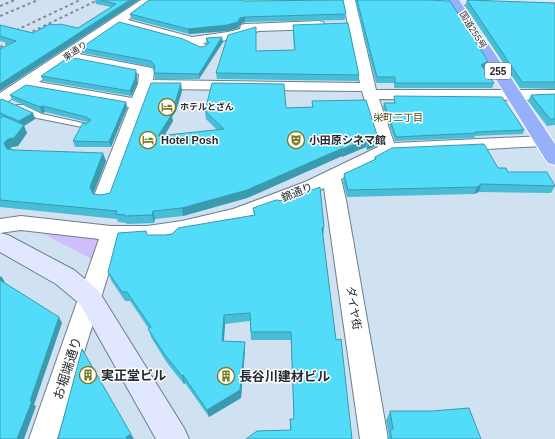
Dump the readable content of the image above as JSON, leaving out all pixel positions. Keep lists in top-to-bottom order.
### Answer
{
  "streets": {
    "highway": ["国道255号", "255"],
    "street": [
      "東通り",
      "錦通り",
      "ダイヤ街",
      "お堀端通り"
    ]
  },
  "crossings": [
    ["国道255号", "255"],
    ["国道255号", "錦通り"],
    ["255", "錦通り"],
    ["錦通り", "ダイヤ街"],
    ["錦通り", "お堀端通り"]
  ],
  "districts": ["栄町二丁目"],
  "places": {
    "hotel": ["ホテルとざん", "Hotel Posh"],
    "theatre": ["小田原シネマ館"],
    "building": ["実正堂ビル", "長谷川建材ビル"]
  }
}
